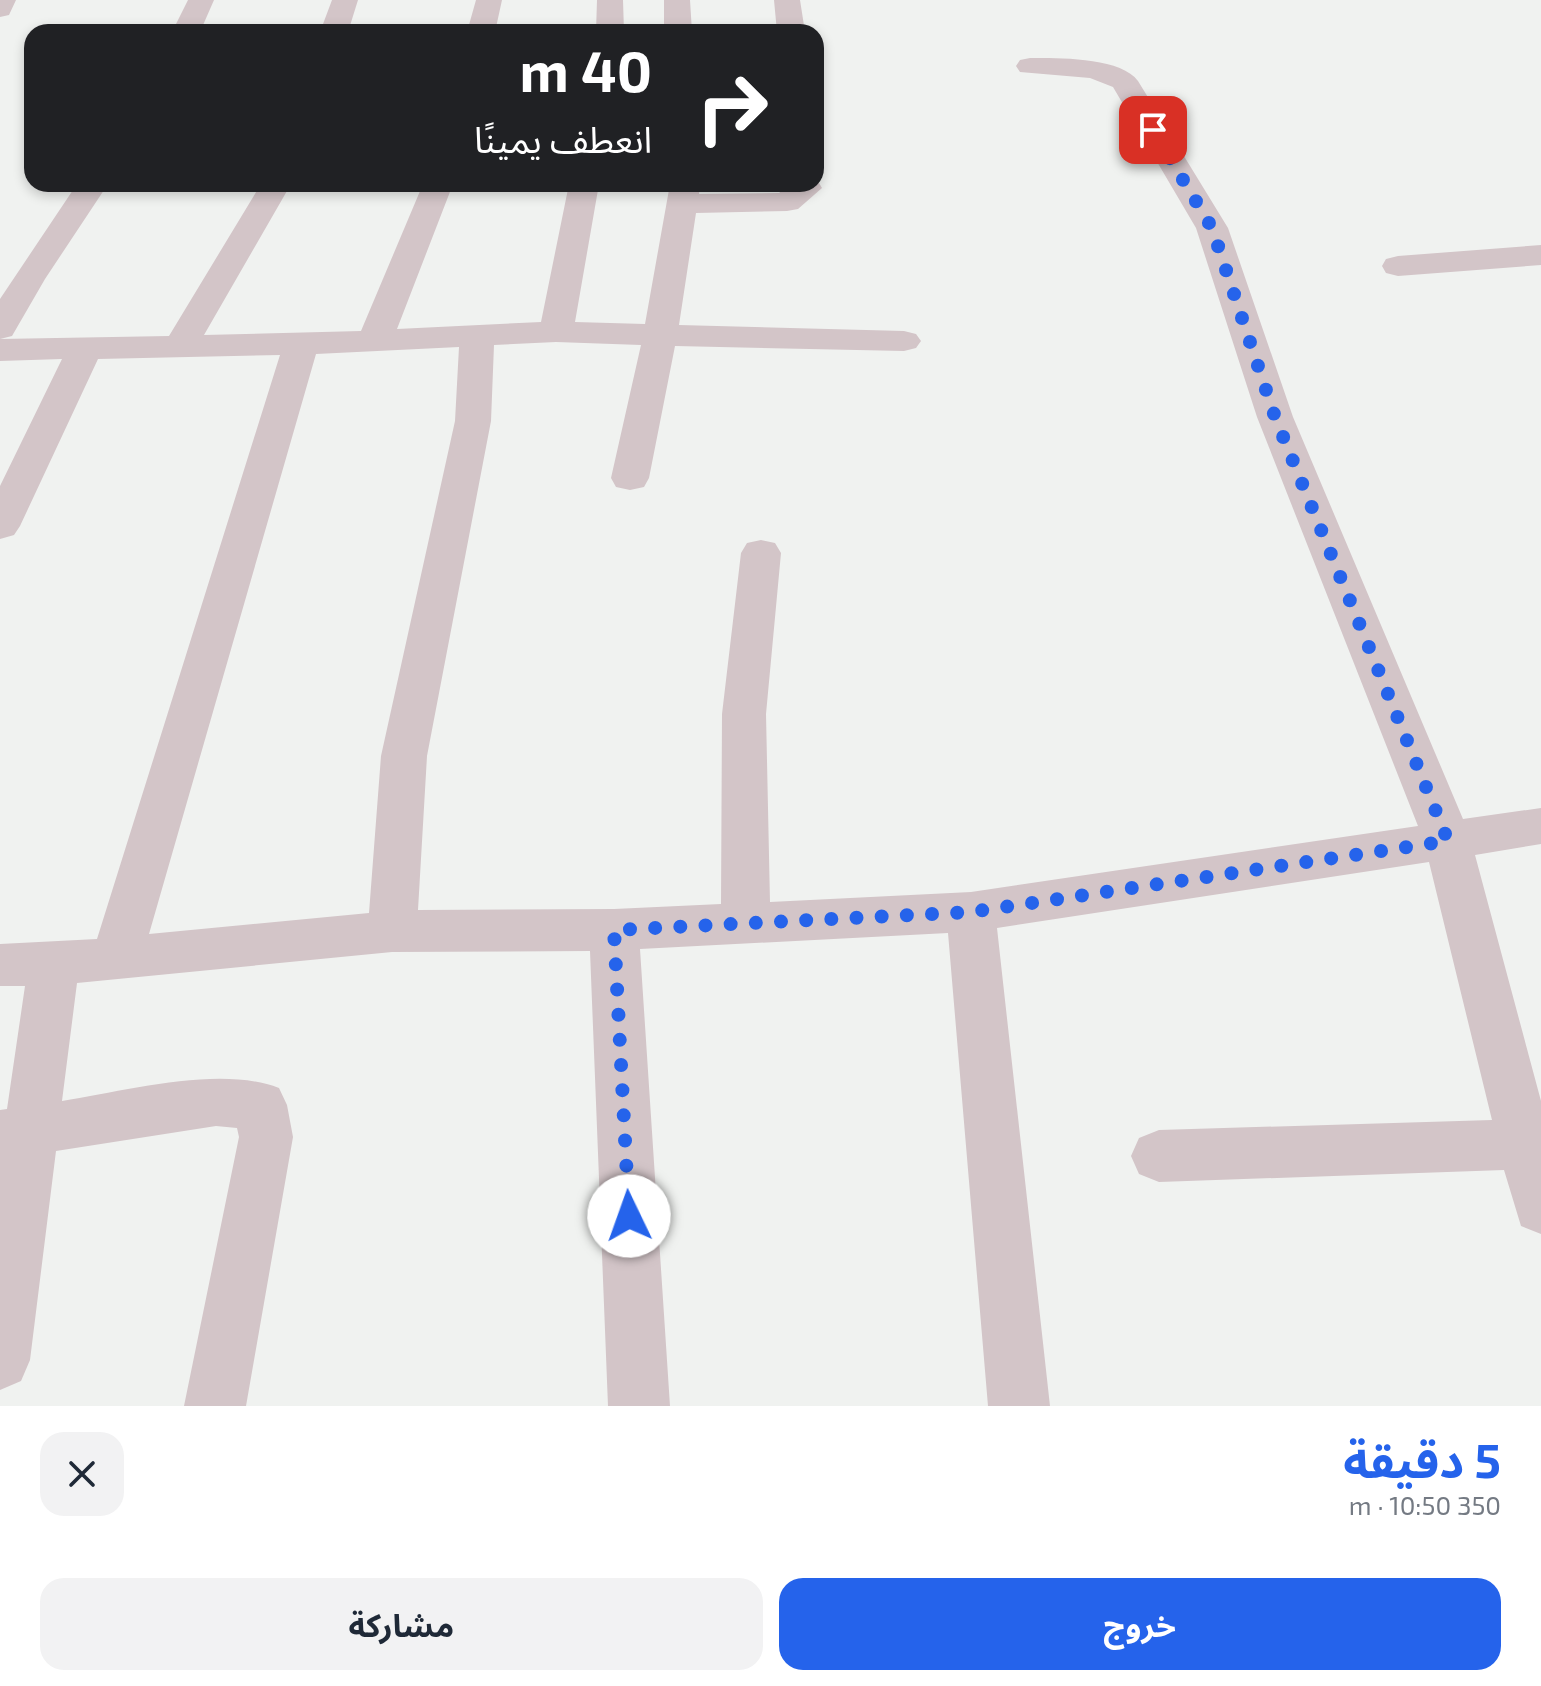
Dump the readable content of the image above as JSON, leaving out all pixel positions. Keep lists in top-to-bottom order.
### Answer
{
  "page": {
    "turn": ["40 m", "انعطف يمينًا"],
    "heading": ["5 دقيقة", "350 m · 10:50"],
    "buttons": ["خروج", "مشاركة"]
  }
}
